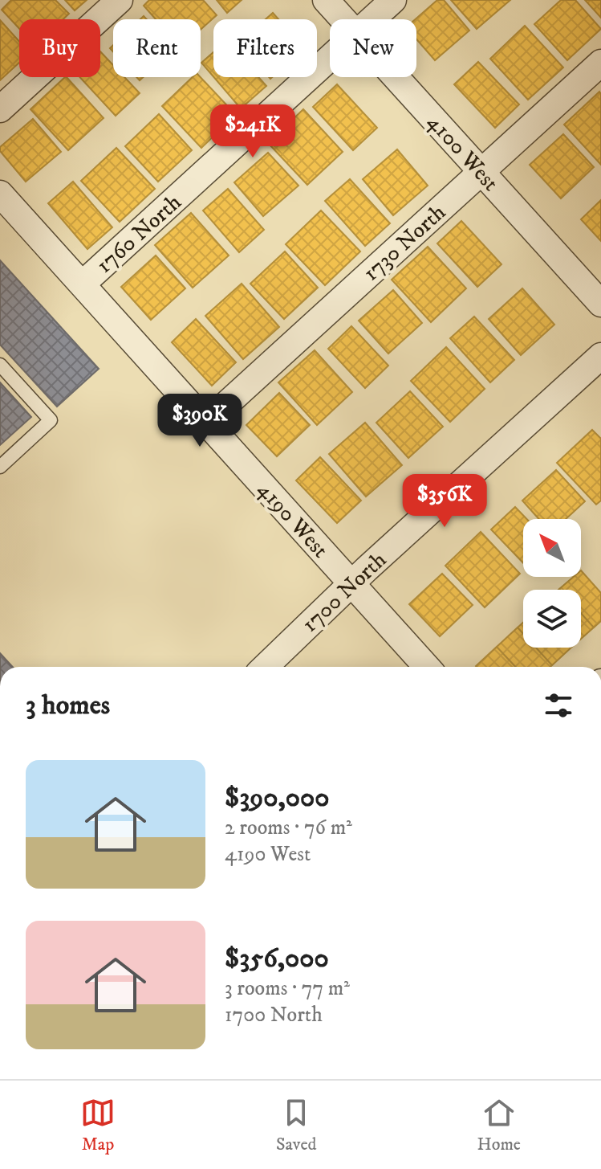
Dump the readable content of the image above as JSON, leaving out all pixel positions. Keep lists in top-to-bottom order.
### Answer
{
  "streets": {
    "street": [
      "4100 West",
      "1760 North",
      "1730 North",
      "4190 West",
      "1700 North"
    ]
  },
  "crossings": [
    ["4100 West", "1730 North"],
    ["1760 North", "4190 West"],
    ["1730 North", "4190 West"],
    ["4190 West", "1700 North"]
  ],
  "north": "top left",
  "page": {
    "chip": [
      "Buy",
      "Rent",
      "Filters",
      "New"
    ],
    "price": ["$241K", "$390K", "$356K"],
    "heading": "3 homes",
    "list": [
      {
        "name": "$390,000",
        "note": "2 rooms · 76 m² · 4190 West"
      },
      {
        "name": "$356,000",
        "note": "3 rooms · 77 m² · 1700 North"
      }
    ],
    "tabs": ["Map", "Saved", "Home"]
  }
}
